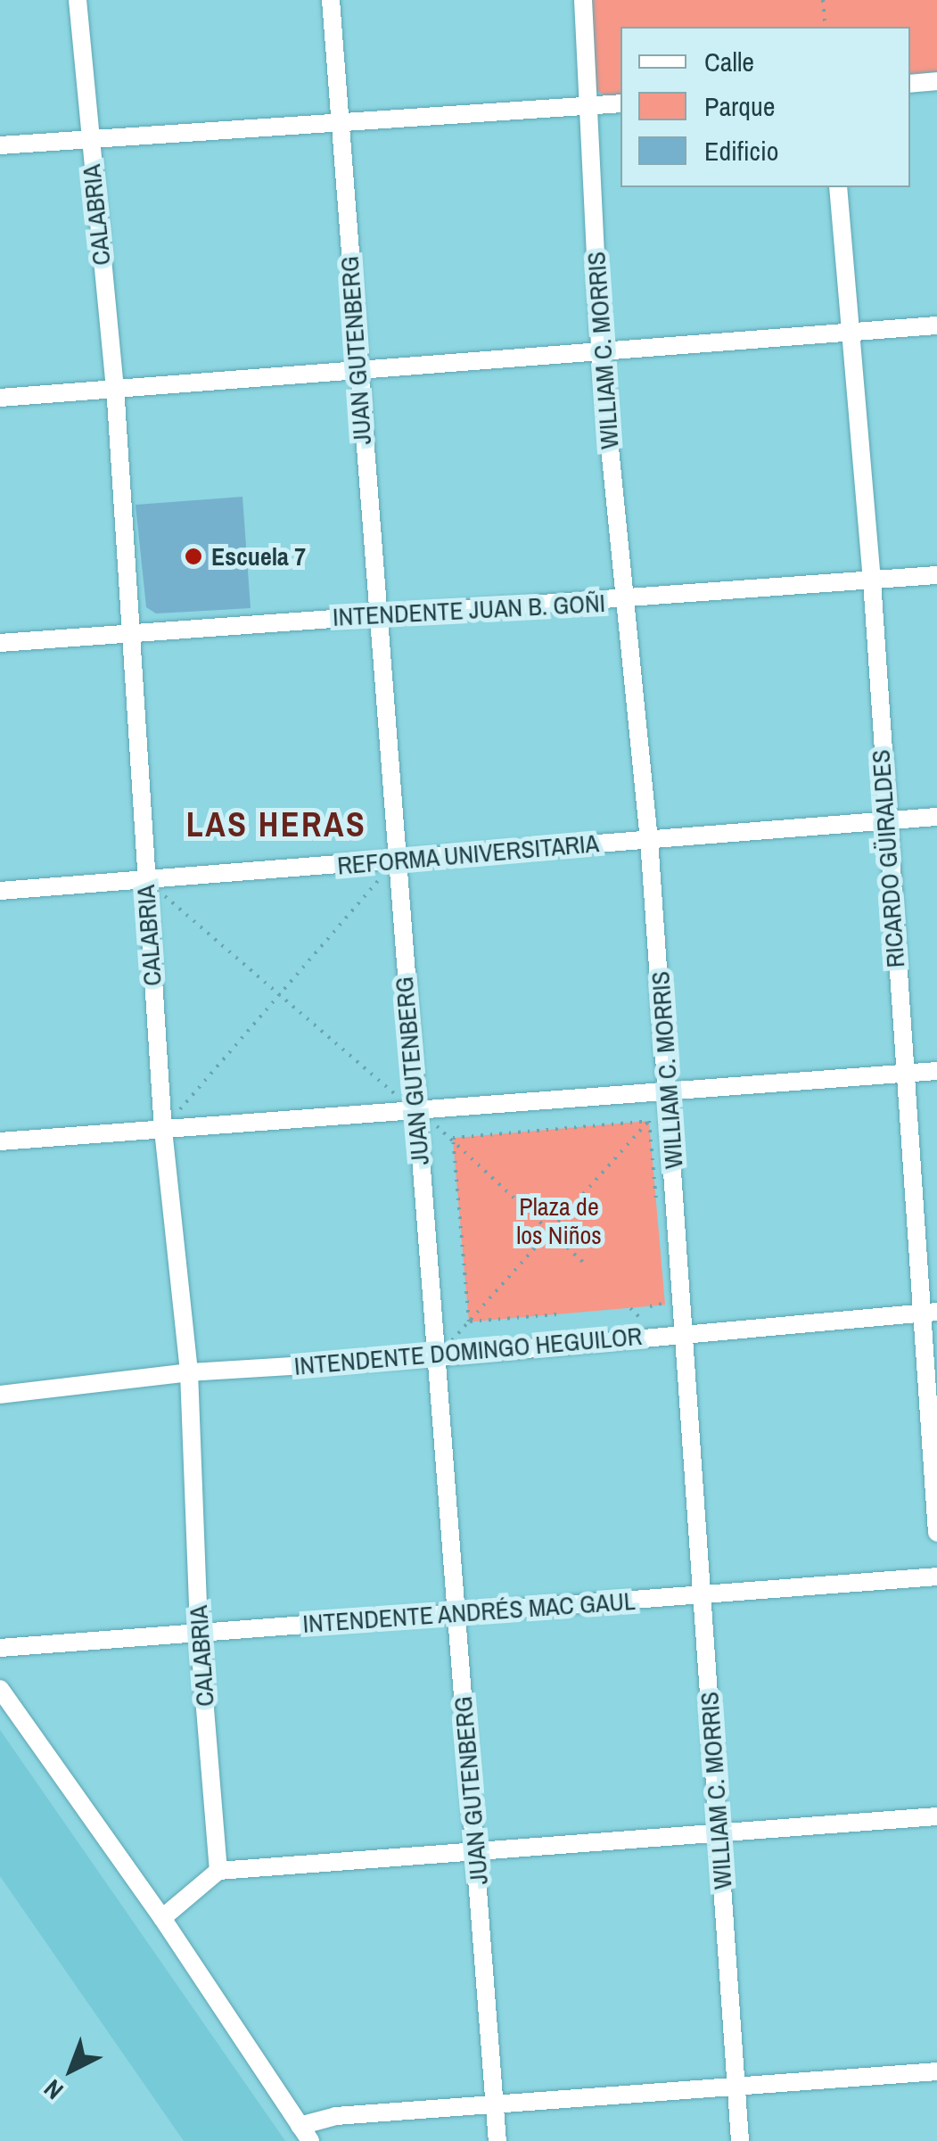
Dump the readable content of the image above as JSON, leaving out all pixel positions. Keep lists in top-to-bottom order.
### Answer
{
  "streets": {
    "street": [
      "CALABRIA",
      "JUAN GUTENBERG",
      "WILLIAM C. MORRIS",
      "INTENDENTE JUAN B. GOÑI",
      "REFORMA UNIVERSITARIA",
      "RICARDO GÜIRALDES",
      "INTENDENTE DOMINGO HEGUILOR",
      "INTENDENTE ANDRÉS MAC GAUL"
    ]
  },
  "crossings": [
    ["CALABRIA", "INTENDENTE JUAN B. GOÑI"],
    ["CALABRIA", "REFORMA UNIVERSITARIA"],
    ["CALABRIA", "INTENDENTE DOMINGO HEGUILOR"],
    ["CALABRIA", "INTENDENTE ANDRÉS MAC GAUL"],
    ["JUAN GUTENBERG", "INTENDENTE JUAN B. GOÑI"],
    ["JUAN GUTENBERG", "REFORMA UNIVERSITARIA"],
    ["JUAN GUTENBERG", "INTENDENTE DOMINGO HEGUILOR"],
    ["JUAN GUTENBERG", "INTENDENTE ANDRÉS MAC GAUL"],
    ["WILLIAM C. MORRIS", "INTENDENTE JUAN B. GOÑI"],
    ["WILLIAM C. MORRIS", "REFORMA UNIVERSITARIA"],
    ["WILLIAM C. MORRIS", "INTENDENTE DOMINGO HEGUILOR"],
    ["WILLIAM C. MORRIS", "INTENDENTE ANDRÉS MAC GAUL"],
    ["INTENDENTE JUAN B. GOÑI", "RICARDO GÜIRALDES"],
    ["REFORMA UNIVERSITARIA", "RICARDO GÜIRALDES"],
    ["RICARDO GÜIRALDES", "INTENDENTE DOMINGO HEGUILOR"]
  ],
  "districts": ["LAS HERAS"],
  "parks": ["Plaza de los Niños"],
  "places": ["Escuela 7"],
  "legend": ["Calle", "Parque", "Edificio"],
  "north": "bottom left"
}
